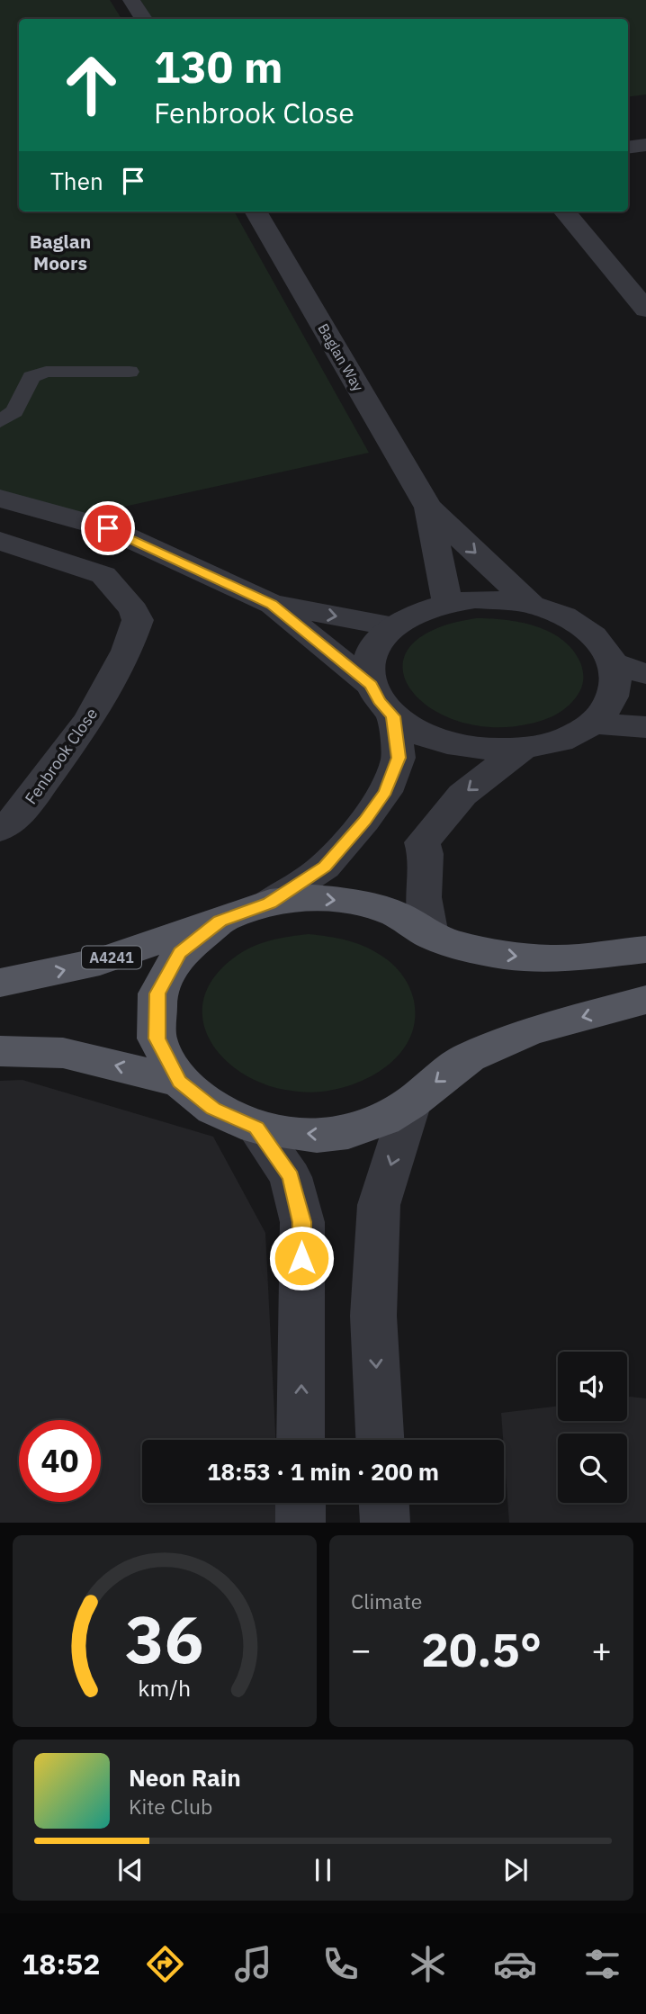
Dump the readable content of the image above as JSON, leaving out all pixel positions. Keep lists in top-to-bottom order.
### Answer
{
  "streets": {
    "main road": ["A4241"],
    "street": ["Baglan Way", "Fenbrook Close"]
  },
  "districts": ["Baglan Moors"],
  "page": {
    "turn": ["130 m", "Fenbrook Close"],
    "then": "Then",
    "limit": "40",
    "trip": "18:53 · 1 min · 200 m",
    "tile": "Climate",
    "heat": ["−", "20.5°", "+"],
    "song": ["Neon Rain", "Kite Club"],
    "tabs": "18:52",
    "gauge": ["36", "km/h"]
  }
}
